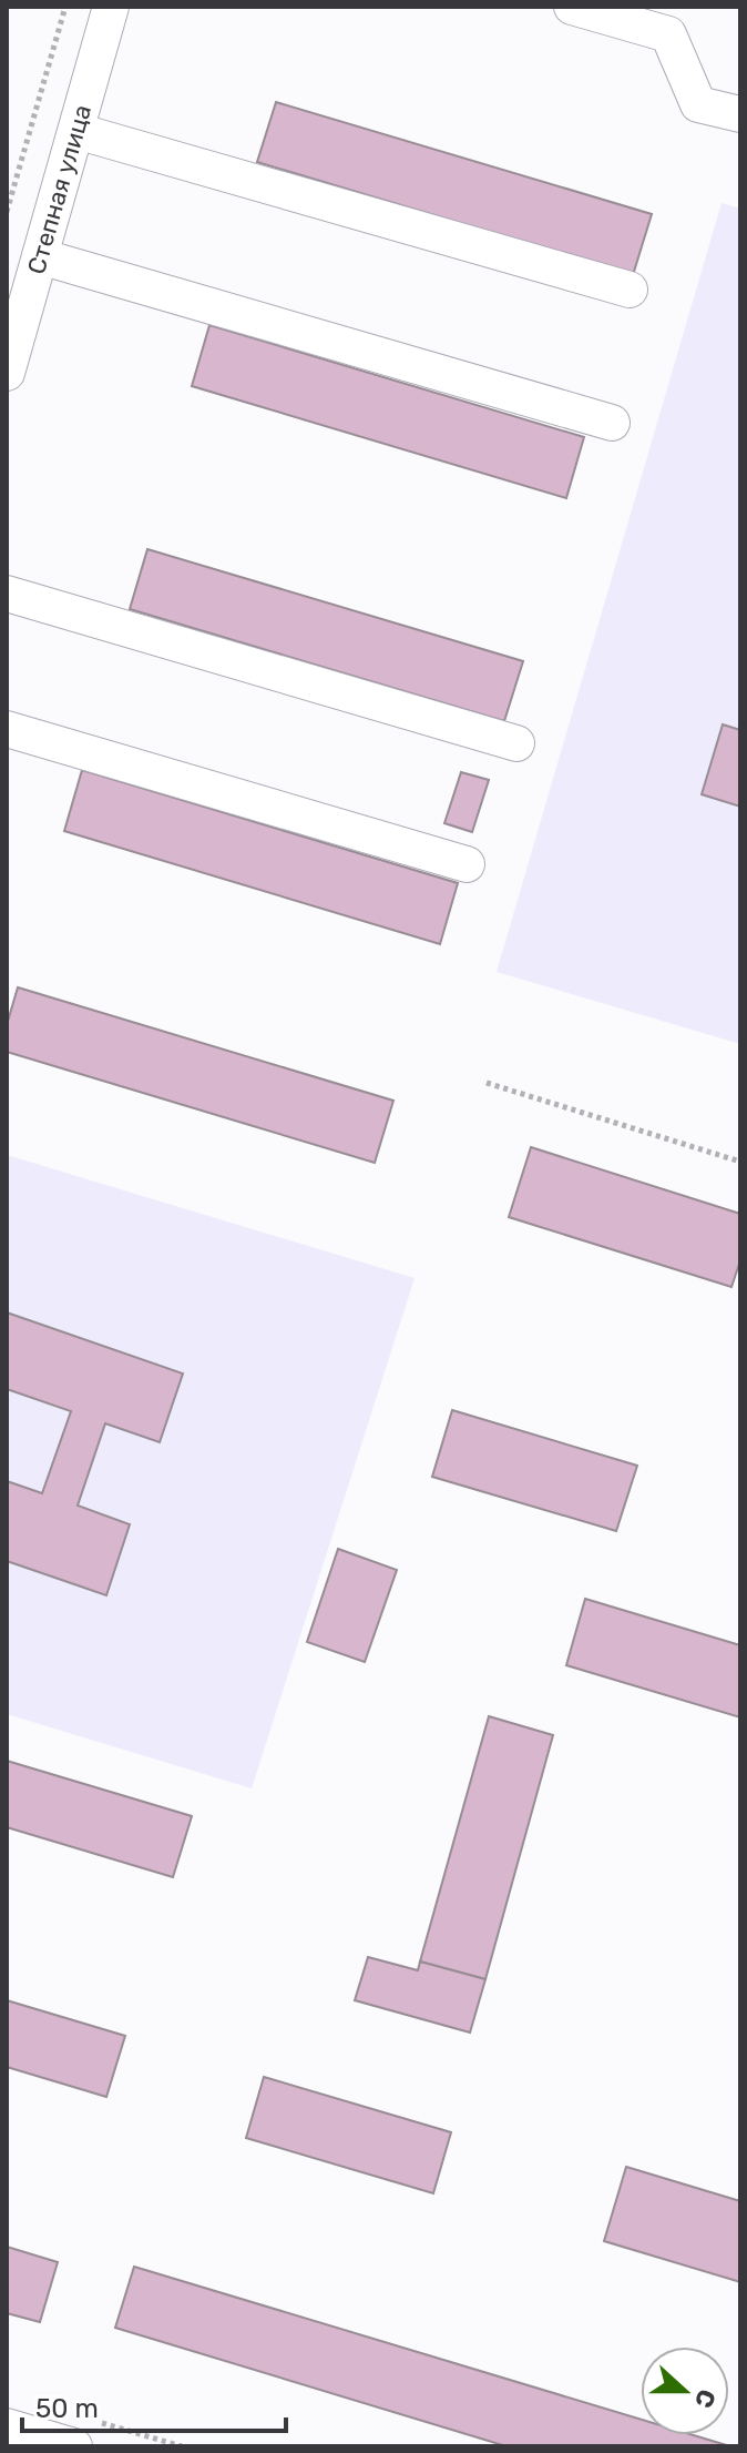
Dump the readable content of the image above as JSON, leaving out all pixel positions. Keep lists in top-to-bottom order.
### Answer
{
  "streets": {
    "street": ["Степная улица"]
  },
  "scale_bar": "50 m",
  "north": "right"
}
